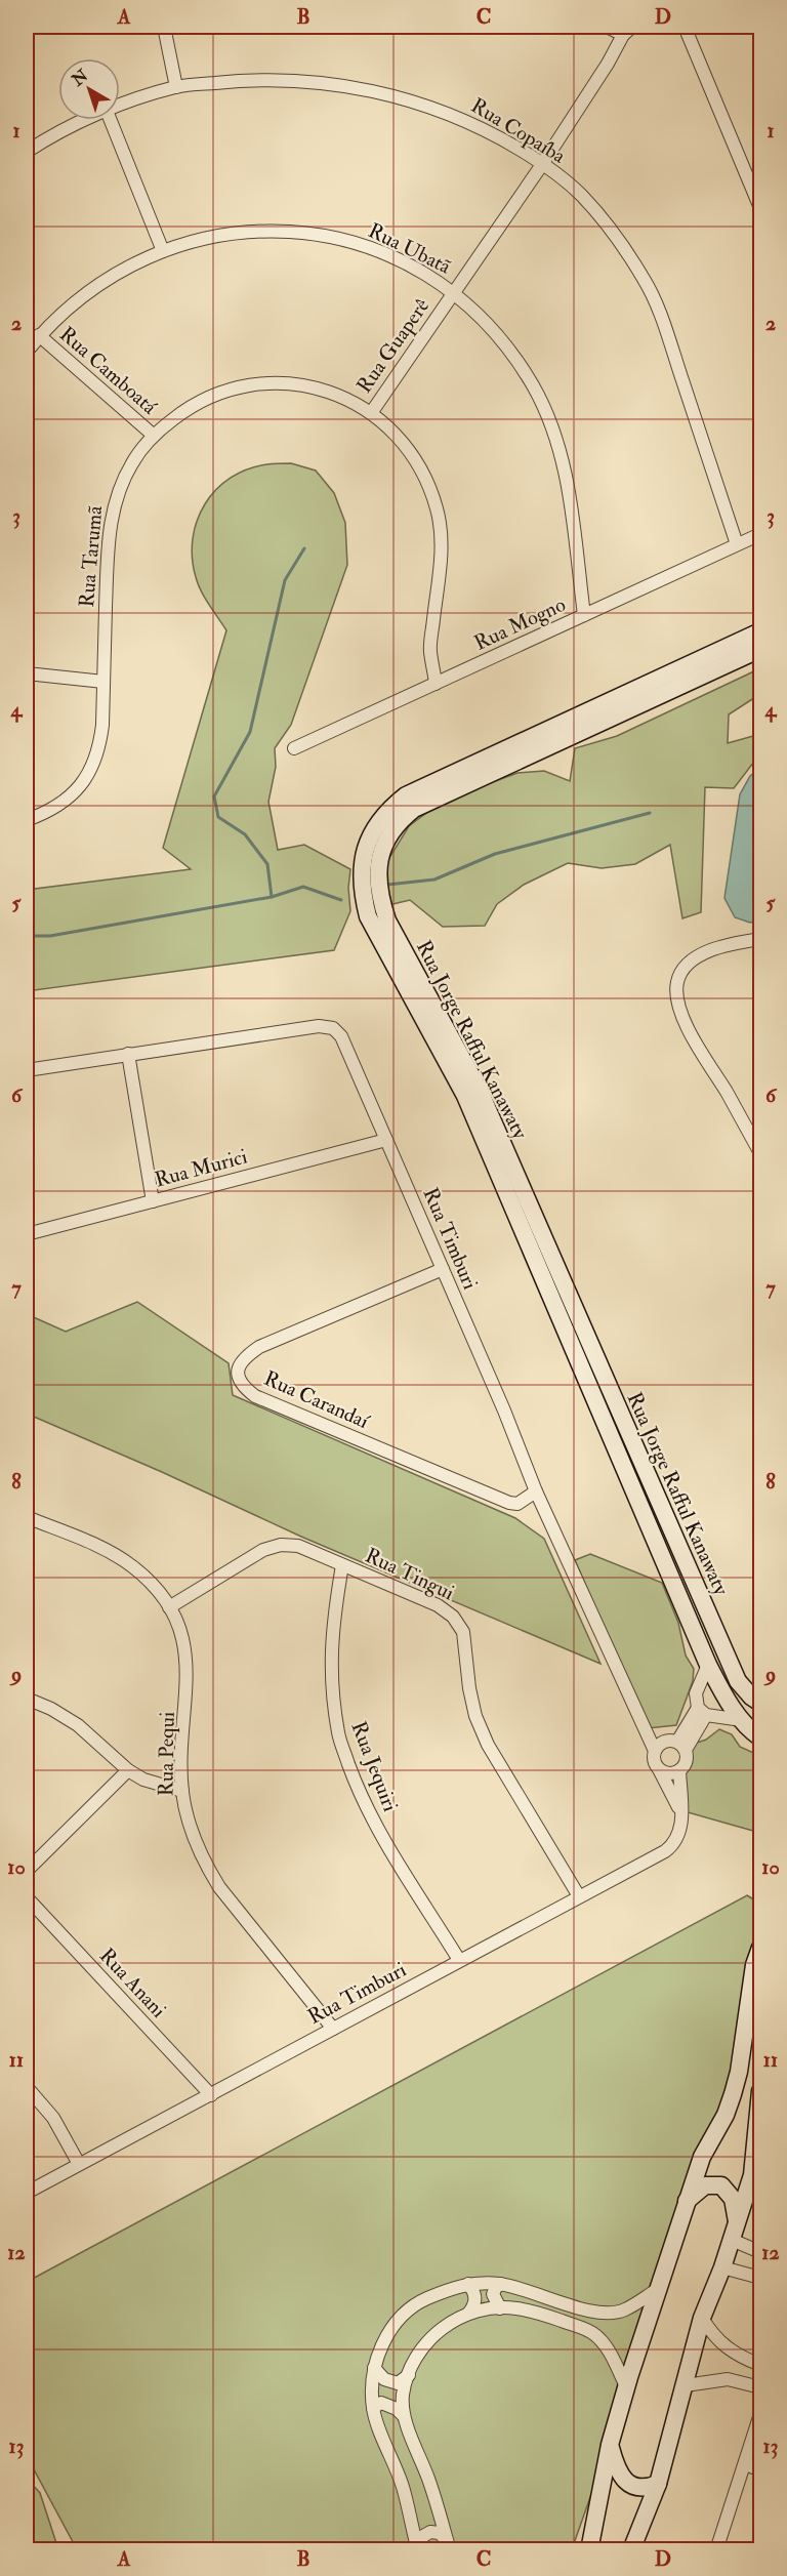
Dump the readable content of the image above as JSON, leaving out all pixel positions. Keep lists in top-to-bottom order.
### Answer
{
  "streets": {
    "main road": ["Rua Jorge Rafful Kanawaty"],
    "street": [
      "Rua Copaíba",
      "Rua Ubatã",
      "Rua Guaperê",
      "Rua Camboatá",
      "Rua Tarumã",
      "Rua Mogno",
      "Rua Murici",
      "Rua Timburi",
      "Rua Carandaí",
      "Rua Tingui",
      "Rua Pequi",
      "Rua Jequiri",
      "Rua Anani"
    ]
  },
  "crossings": [
    ["Rua Copaíba", "Rua Guaperê"],
    ["Rua Copaíba", "Rua Mogno"],
    ["Rua Ubatã", "Rua Guaperê"],
    ["Rua Ubatã", "Rua Camboatá"],
    ["Rua Ubatã", "Rua Mogno"],
    ["Rua Guaperê", "Rua Tarumã"],
    ["Rua Camboatá", "Rua Tarumã"],
    ["Rua Tarumã", "Rua Mogno"],
    ["Rua Murici", "Rua Timburi"],
    ["Rua Timburi", "Rua Carandaí"],
    ["Rua Timburi", "Rua Tingui"],
    ["Rua Timburi", "Rua Pequi"],
    ["Rua Timburi", "Rua Jequiri"],
    ["Rua Timburi", "Rua Anani"],
    ["Rua Tingui", "Rua Pequi"],
    ["Rua Tingui", "Rua Jequiri"]
  ],
  "north": "top left",
  "grid": {
    "columns": [
      "A",
      "B",
      "C",
      "D"
    ],
    "rows": [
      "1",
      "2",
      "3",
      "4",
      "5",
      "6",
      "7",
      "8",
      "9",
      "10",
      "11",
      "12",
      "13"
    ]
  }
}
